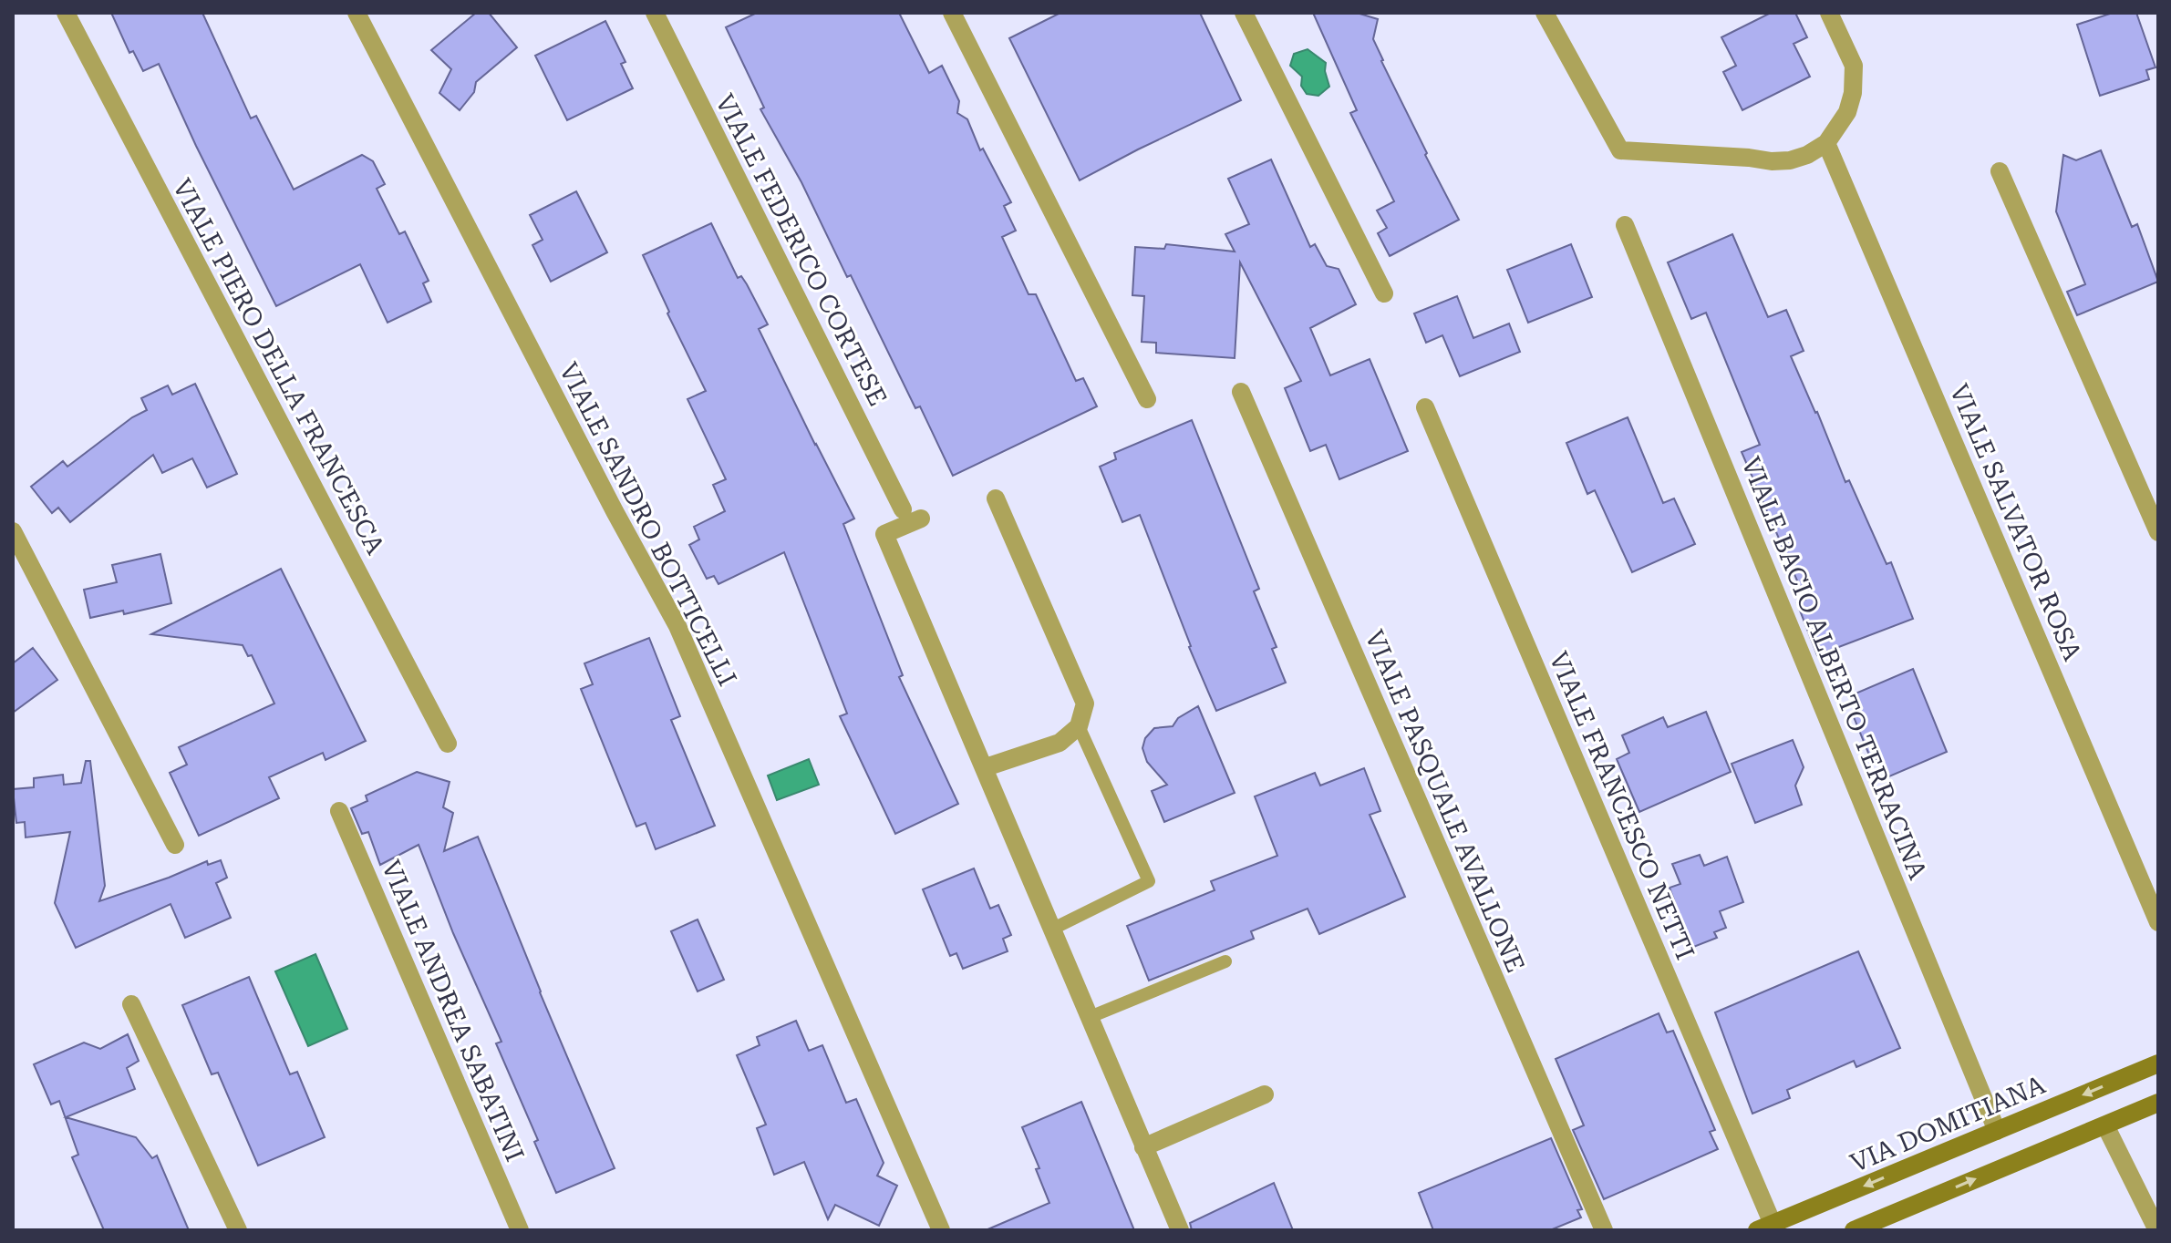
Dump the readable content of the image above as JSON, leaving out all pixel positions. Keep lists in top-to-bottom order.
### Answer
{
  "streets": {
    "main road": ["VIA DOMITIANA"],
    "street": [
      "VIALE FEDERICO CORTESE",
      "VIALE PIERO DELLA FRANCESCA",
      "VIALE SALVATOR ROSA",
      "VIALE SANDRO BOTTICELLI",
      "VIALE BACIO ALBERTO TERRACINA",
      "VIALE PASQUALE AVALLONE",
      "VIALE FRANCESCO NETTI",
      "VIALE ANDREA SABATINI"
    ]
  },
  "crossings": [
    ["VIALE BACIO ALBERTO TERRACINA", "VIA DOMITIANA"],
    ["VIALE FRANCESCO NETTI", "VIA DOMITIANA"]
  ]
}
